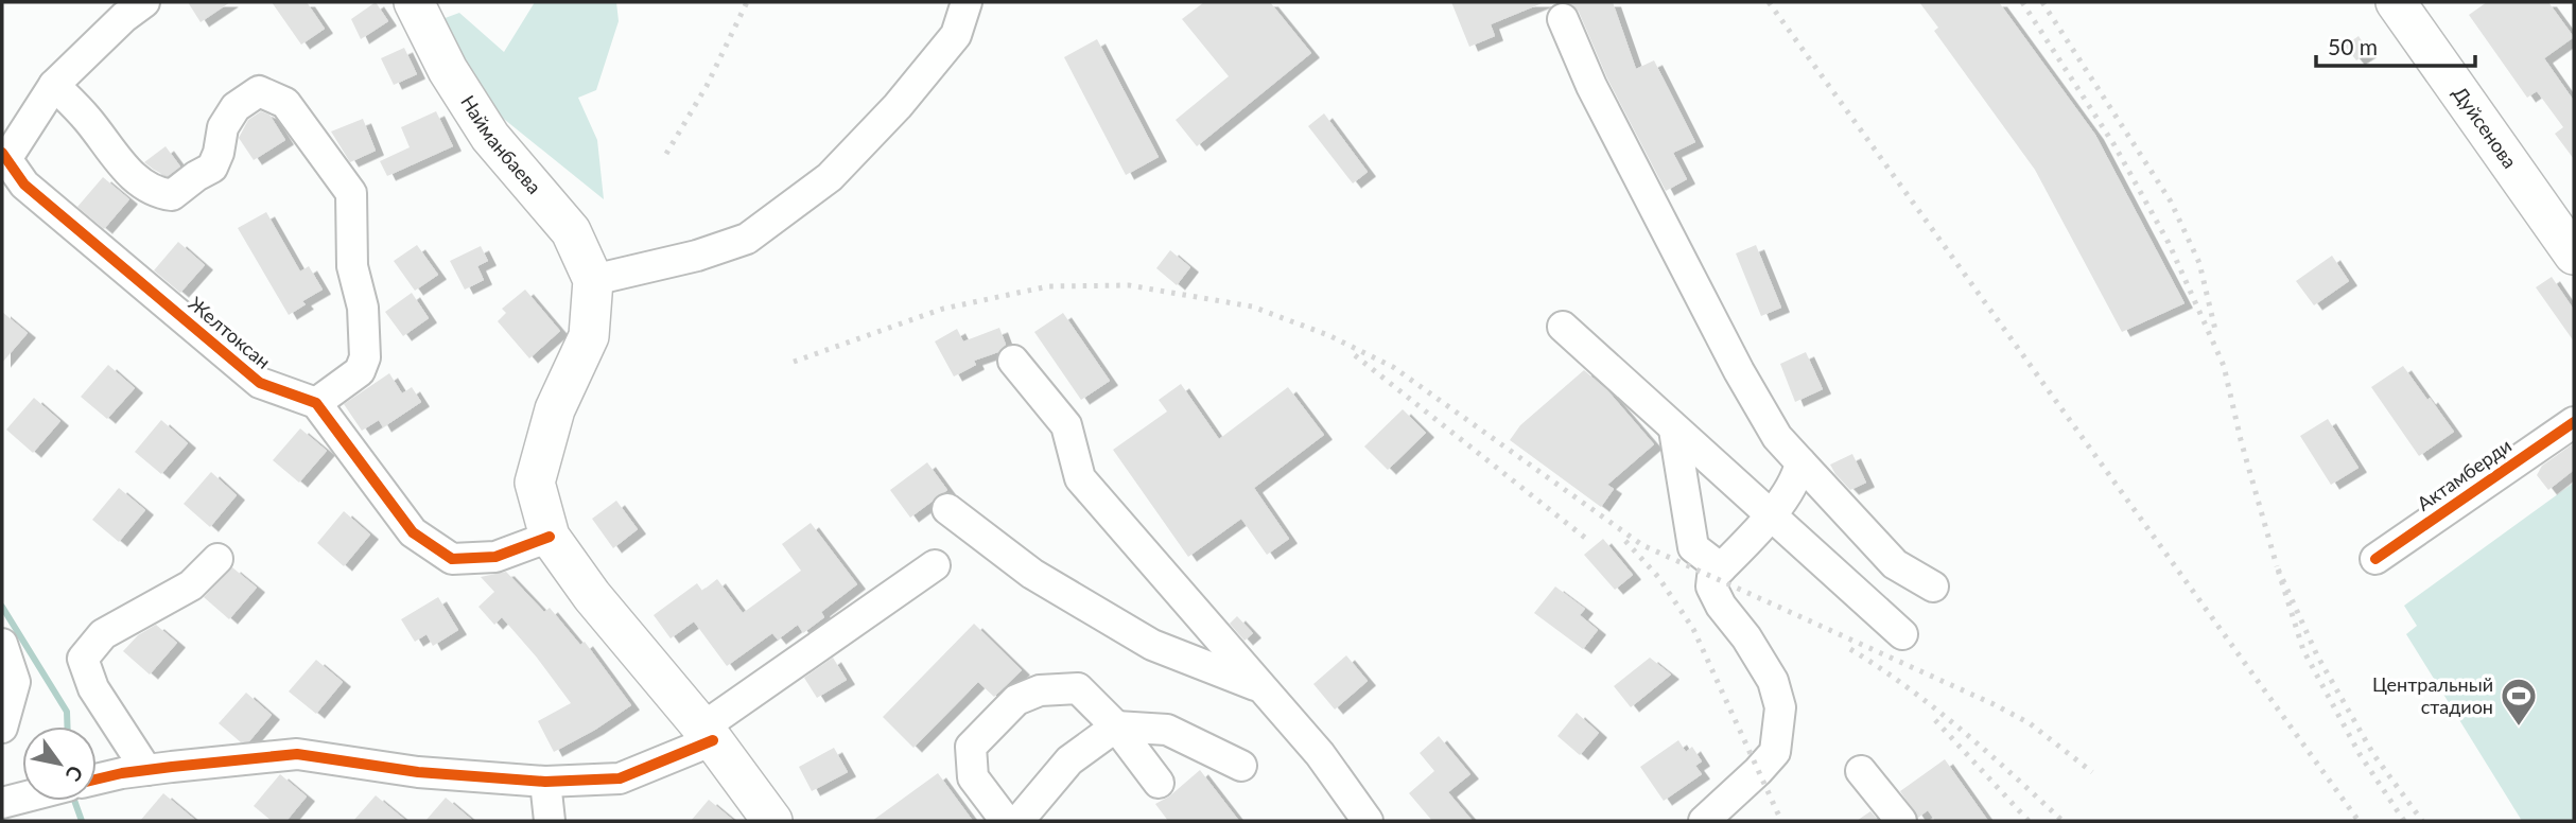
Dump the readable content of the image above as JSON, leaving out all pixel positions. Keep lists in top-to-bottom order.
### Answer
{
  "streets": {
    "main road": ["Дуйсенова", "Найманбаева"],
    "street": ["Желтоксан", "Актамберди"]
  },
  "places": {
    "sports": ["Центральный стадион"]
  },
  "scale_bar": "50 m",
  "north": "bottom right"
}
